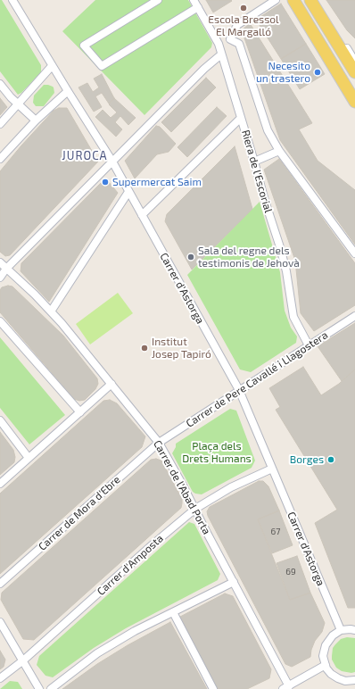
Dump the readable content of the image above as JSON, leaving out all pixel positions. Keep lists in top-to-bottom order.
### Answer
{
  "streets": {
    "street": [
      "Riera de l'Escorial",
      "Carrer d'Astorga",
      "Carrer de Pere Cavallé i Llagostera",
      "Carrer de l'Abad Porta",
      "Carrer de Mora d'Ebre",
      "Carrer d'Amposta"
    ]
  },
  "crossings": [
    ["Riera de l'Escorial", "Carrer de Pere Cavallé i Llagostera"],
    ["Carrer d'Astorga", "Carrer de Pere Cavallé i Llagostera"],
    ["Carrer d'Astorga", "Carrer d'Amposta"],
    ["Carrer de Pere Cavallé i Llagostera", "Carrer de l'Abad Porta"],
    ["Carrer de Pere Cavallé i Llagostera", "Carrer de Mora d'Ebre"],
    ["Carrer de l'Abad Porta", "Carrer de Mora d'Ebre"],
    ["Carrer de l'Abad Porta", "Carrer d'Amposta"]
  ],
  "districts": ["JUROCA"],
  "parks": ["Plaça dels Drets Humans"],
  "places": [
    "Escola Bressol El Margalló",
    "Necesito un trastero",
    "Supermercat Saim",
    "Sala del regne dels testimonis de Jehovà",
    "Institut Josep Tapiró",
    "Borges"
  ],
  "house_numbers": ["67", "69"]
}
